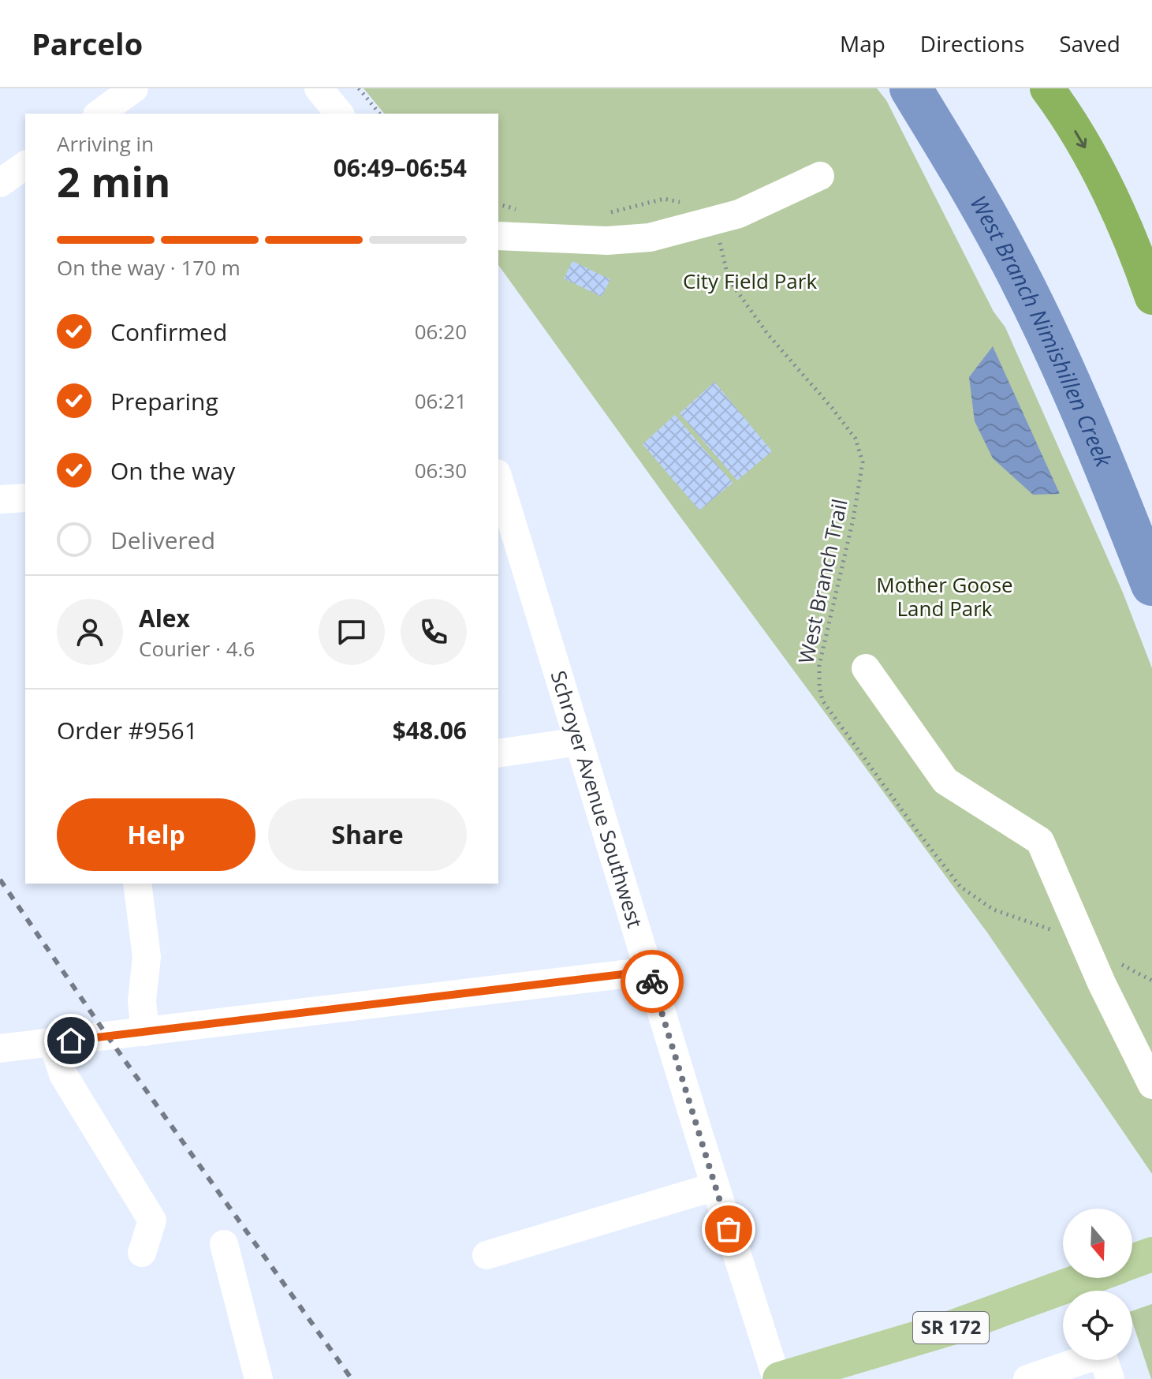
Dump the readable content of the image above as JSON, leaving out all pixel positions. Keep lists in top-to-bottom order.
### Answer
{
  "streets": {
    "main road": ["SR 172"],
    "street": ["Schroyer Avenue Southwest"],
    "path": ["West Branch Trail"]
  },
  "crossings": [
    ["Schroyer Avenue Southwest", "SR 172"]
  ],
  "water": ["West Branch Nimishillen Creek"],
  "parks": ["City Field Park", "Mother Goose Land Park"],
  "north": "bottom",
  "page": {
    "header": "Parcelo",
    "nav": ["Map", "Directions", "Saved"],
    "heading": ["2 min", "Arriving in", "06:49–06:54"],
    "panel": [
      "Alex",
      "Courier · 4.6",
      "Order #9561",
      "$48.06"
    ],
    "bar": "On the way · 170 m",
    "list": [
      ["Confirmed", "06:20"],
      ["Preparing", "06:21"],
      ["On the way", "06:30"],
      "Delivered"
    ],
    "buttons": ["Help", "Share"]
  }
}
